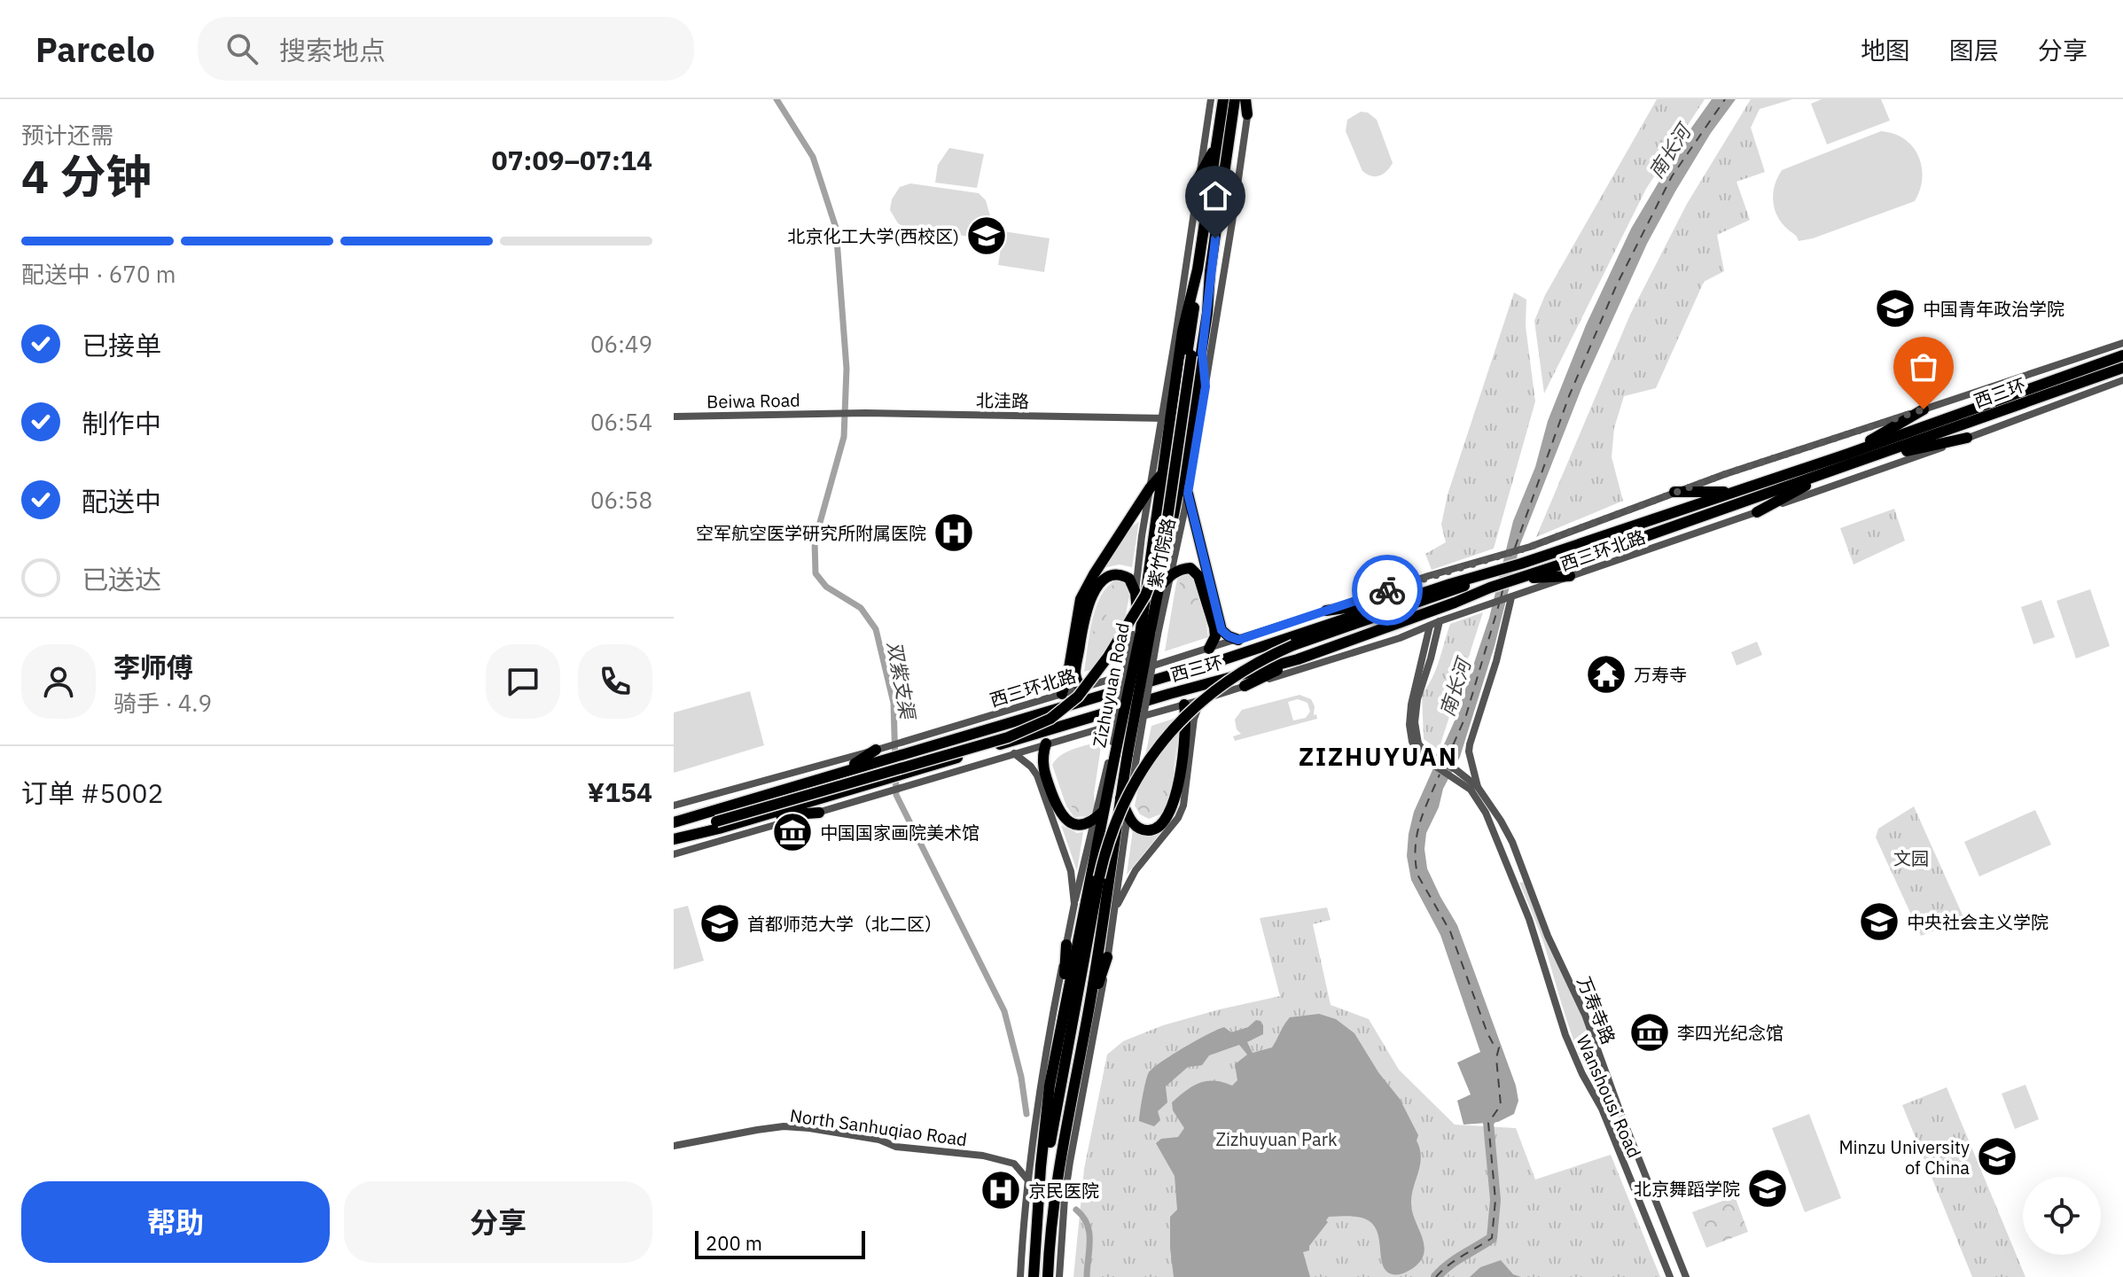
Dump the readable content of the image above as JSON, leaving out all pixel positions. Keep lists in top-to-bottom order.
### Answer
{
  "streets": {
    "highway": ["西三环", "Zizhuyuan Road"],
    "street": [
      "北洼路",
      "西三环北路",
      "紫竹院路",
      "万寿寺路",
      "Wanshousi Road",
      "North Sanhuqiao Road"
    ]
  },
  "crossings": [
    ["北洼路", "紫竹院路"],
    ["北洼路", "Zizhuyuan Road"],
    ["紫竹院路", "Zizhuyuan Road"],
    ["万寿寺路", "Wanshousi Road"]
  ],
  "districts": ["ZIZHUYUAN"],
  "water": ["南长河", "双紫支渠"],
  "parks": ["文园", "Zizhuyuan Park"],
  "places": {
    "school or university": [
      "北京化工大学(西校区)",
      "中国青年政治学院",
      "中央社会主义学院",
      "首都师范大学（北二区）",
      "Minzu University of China",
      "北京舞蹈学院"
    ],
    "hospital": ["空军航空医学研究所附属医院", "京民医院"],
    "temple": ["万寿寺"],
    "museum": ["中国国家画院美术馆", "李四光纪念馆"]
  },
  "scale_bar": "200 m",
  "page": {
    "header": "Parcelo",
    "search": "搜索地点",
    "nav": ["地图", "图层", "分享"],
    "heading": ["4 分钟", "预计还需", "07:09–07:14"],
    "panel": [
      "李师傅",
      "骑手 · 4.9",
      "订单 #5002",
      "¥154"
    ],
    "bar": "配送中 · 670 m",
    "list": [
      ["已接单", "06:49"],
      ["制作中", "06:54"],
      ["配送中", "06:58"],
      "已送达"
    ],
    "buttons": ["帮助", "分享"],
    "scale": "200 m"
  }
}
